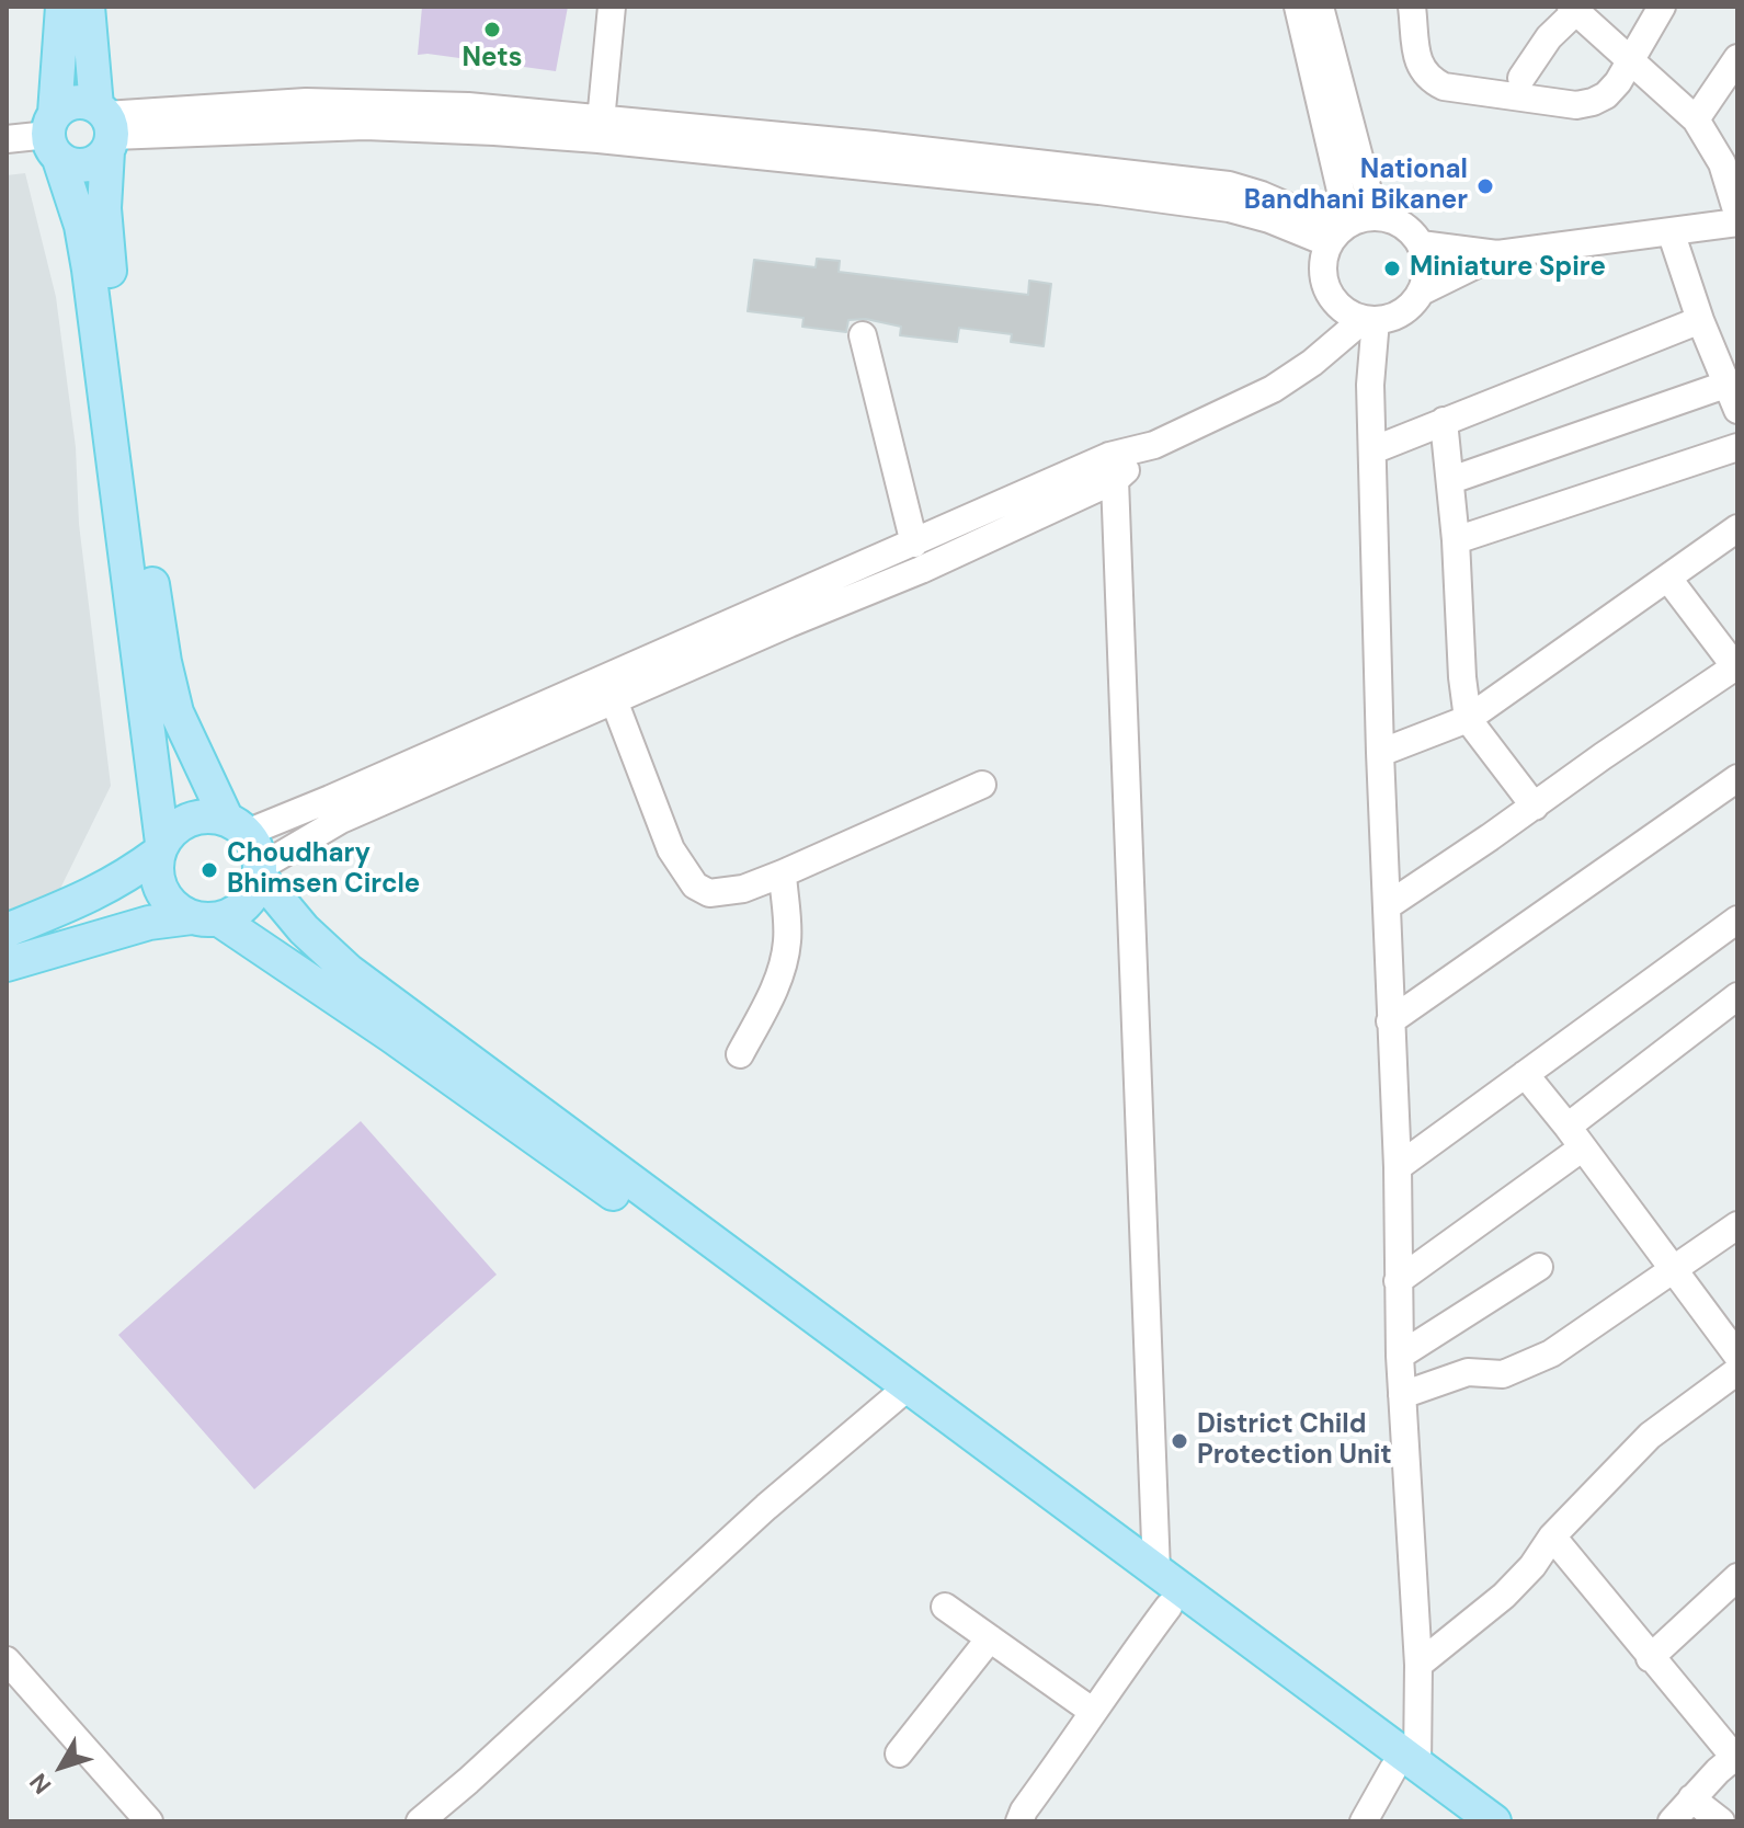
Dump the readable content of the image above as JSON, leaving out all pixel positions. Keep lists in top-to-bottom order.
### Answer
{
  "places": [
    "Nets",
    "National Bandhani Bikaner",
    "Miniature Spire",
    "Choudhary Bhimsen Circle",
    "District Child Protection Unit"
  ],
  "north": "bottom left"
}
